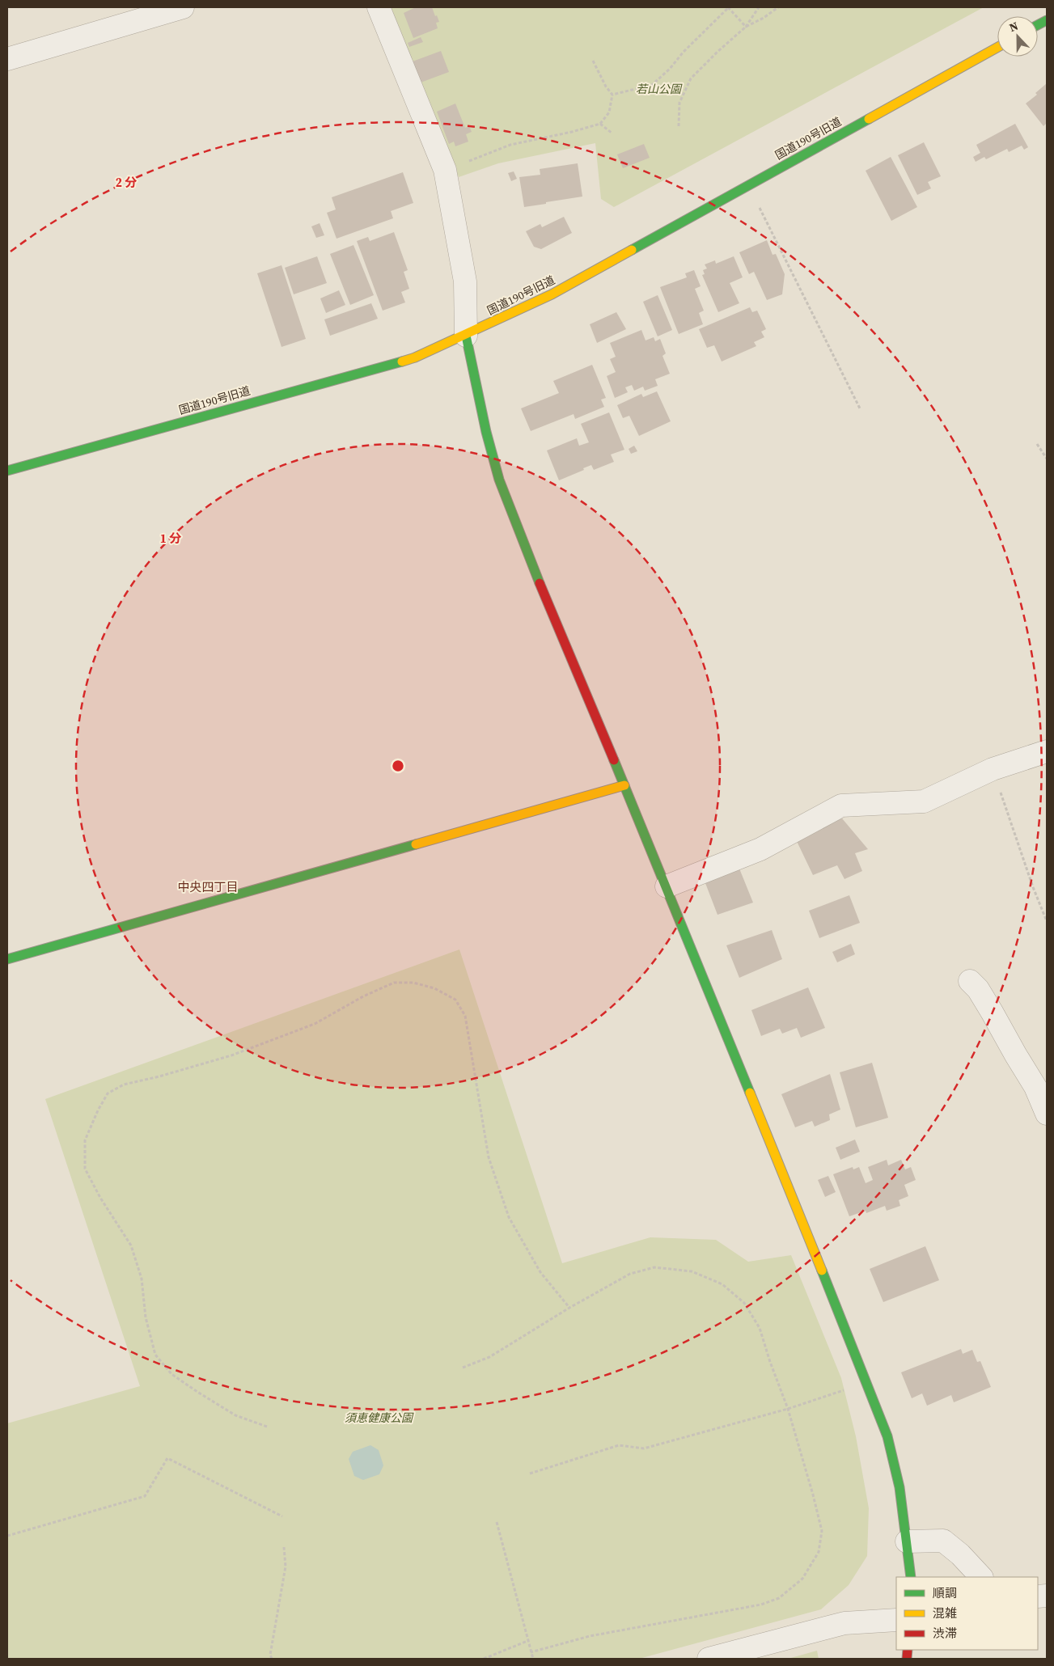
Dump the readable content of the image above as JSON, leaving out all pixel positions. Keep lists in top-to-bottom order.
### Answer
{
  "streets": {
    "street": ["国道190号旧道"]
  },
  "districts": ["中央四丁目"],
  "parks": ["若山公園", "須恵健康公園"],
  "legend": ["順調", "混雑", "渋滞"],
  "north": "top",
  "rings": ["2 分", "1 分"]
}
